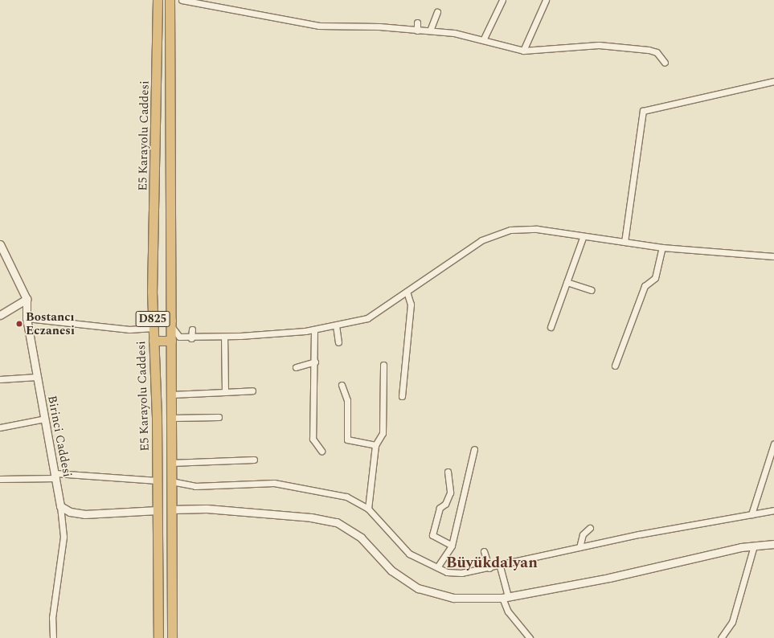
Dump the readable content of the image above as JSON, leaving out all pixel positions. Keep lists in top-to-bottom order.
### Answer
{
  "streets": {
    "highway": ["E5 Karayolu Caddesi", "D825"],
    "street": ["Birinci Caddesi"]
  },
  "districts": ["Büyükdalyan"],
  "places": ["Bostancı Eczanesi"]
}
